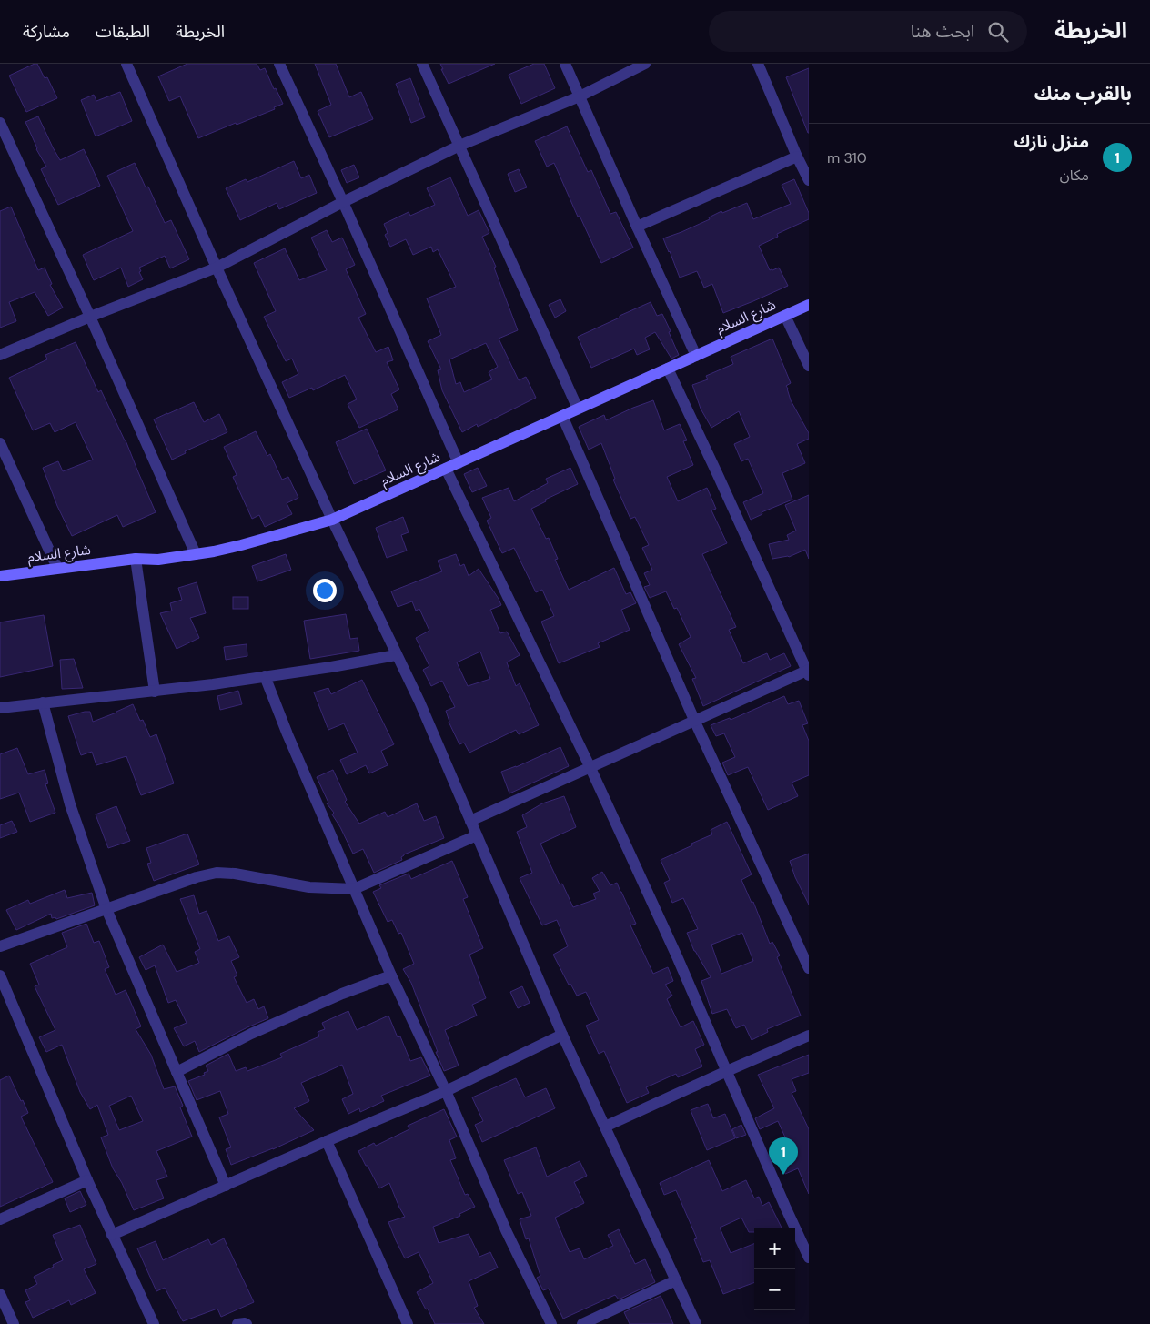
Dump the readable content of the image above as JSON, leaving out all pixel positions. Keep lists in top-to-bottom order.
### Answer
{
  "streets": {
    "street": ["شارع السلام"]
  },
  "page": {
    "header": "الخريطة",
    "search": "ابحث هنا",
    "nav": ["الخريطة", "الطبقات", "مشاركة"],
    "heading": "بالقرب منك",
    "list": [
      {
        "mark": "1",
        "name": "منزل نازك",
        "note": "مكان",
        "value": "310 m"
      }
    ],
    "pins": "1",
    "map_buttons": ["+", "−"]
  }
}
